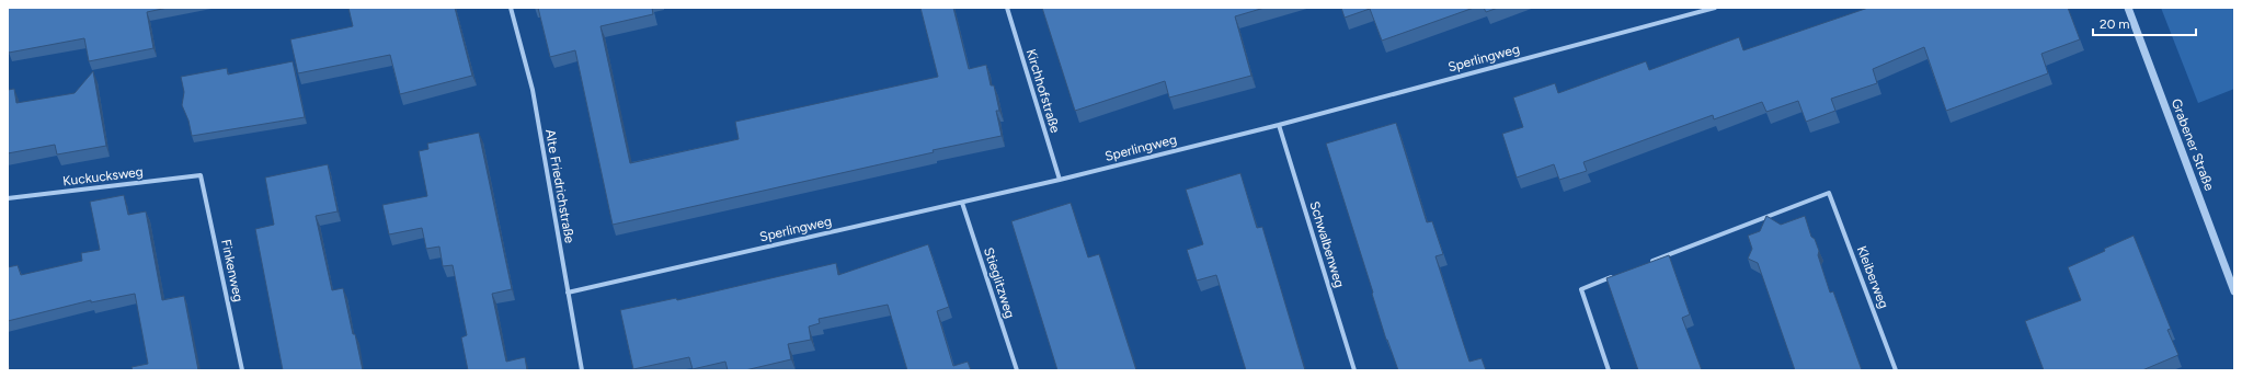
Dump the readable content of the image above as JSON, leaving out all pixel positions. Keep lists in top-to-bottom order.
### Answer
{
  "streets": {
    "street": [
      "Sperlingweg",
      "Kirchhofstraße",
      "Grabener Straße",
      "Kuckucksweg",
      "Alte Friedrichstraße",
      "Schwalbenweg",
      "Finkenweg",
      "Kleiberweg",
      "Stieglitzweg"
    ]
  },
  "crossings": [
    ["Sperlingweg", "Kirchhofstraße"],
    ["Sperlingweg", "Alte Friedrichstraße"],
    ["Sperlingweg", "Schwalbenweg"],
    ["Sperlingweg", "Stieglitzweg"],
    ["Kuckucksweg", "Finkenweg"]
  ],
  "scale_bar": "20 m"
}
